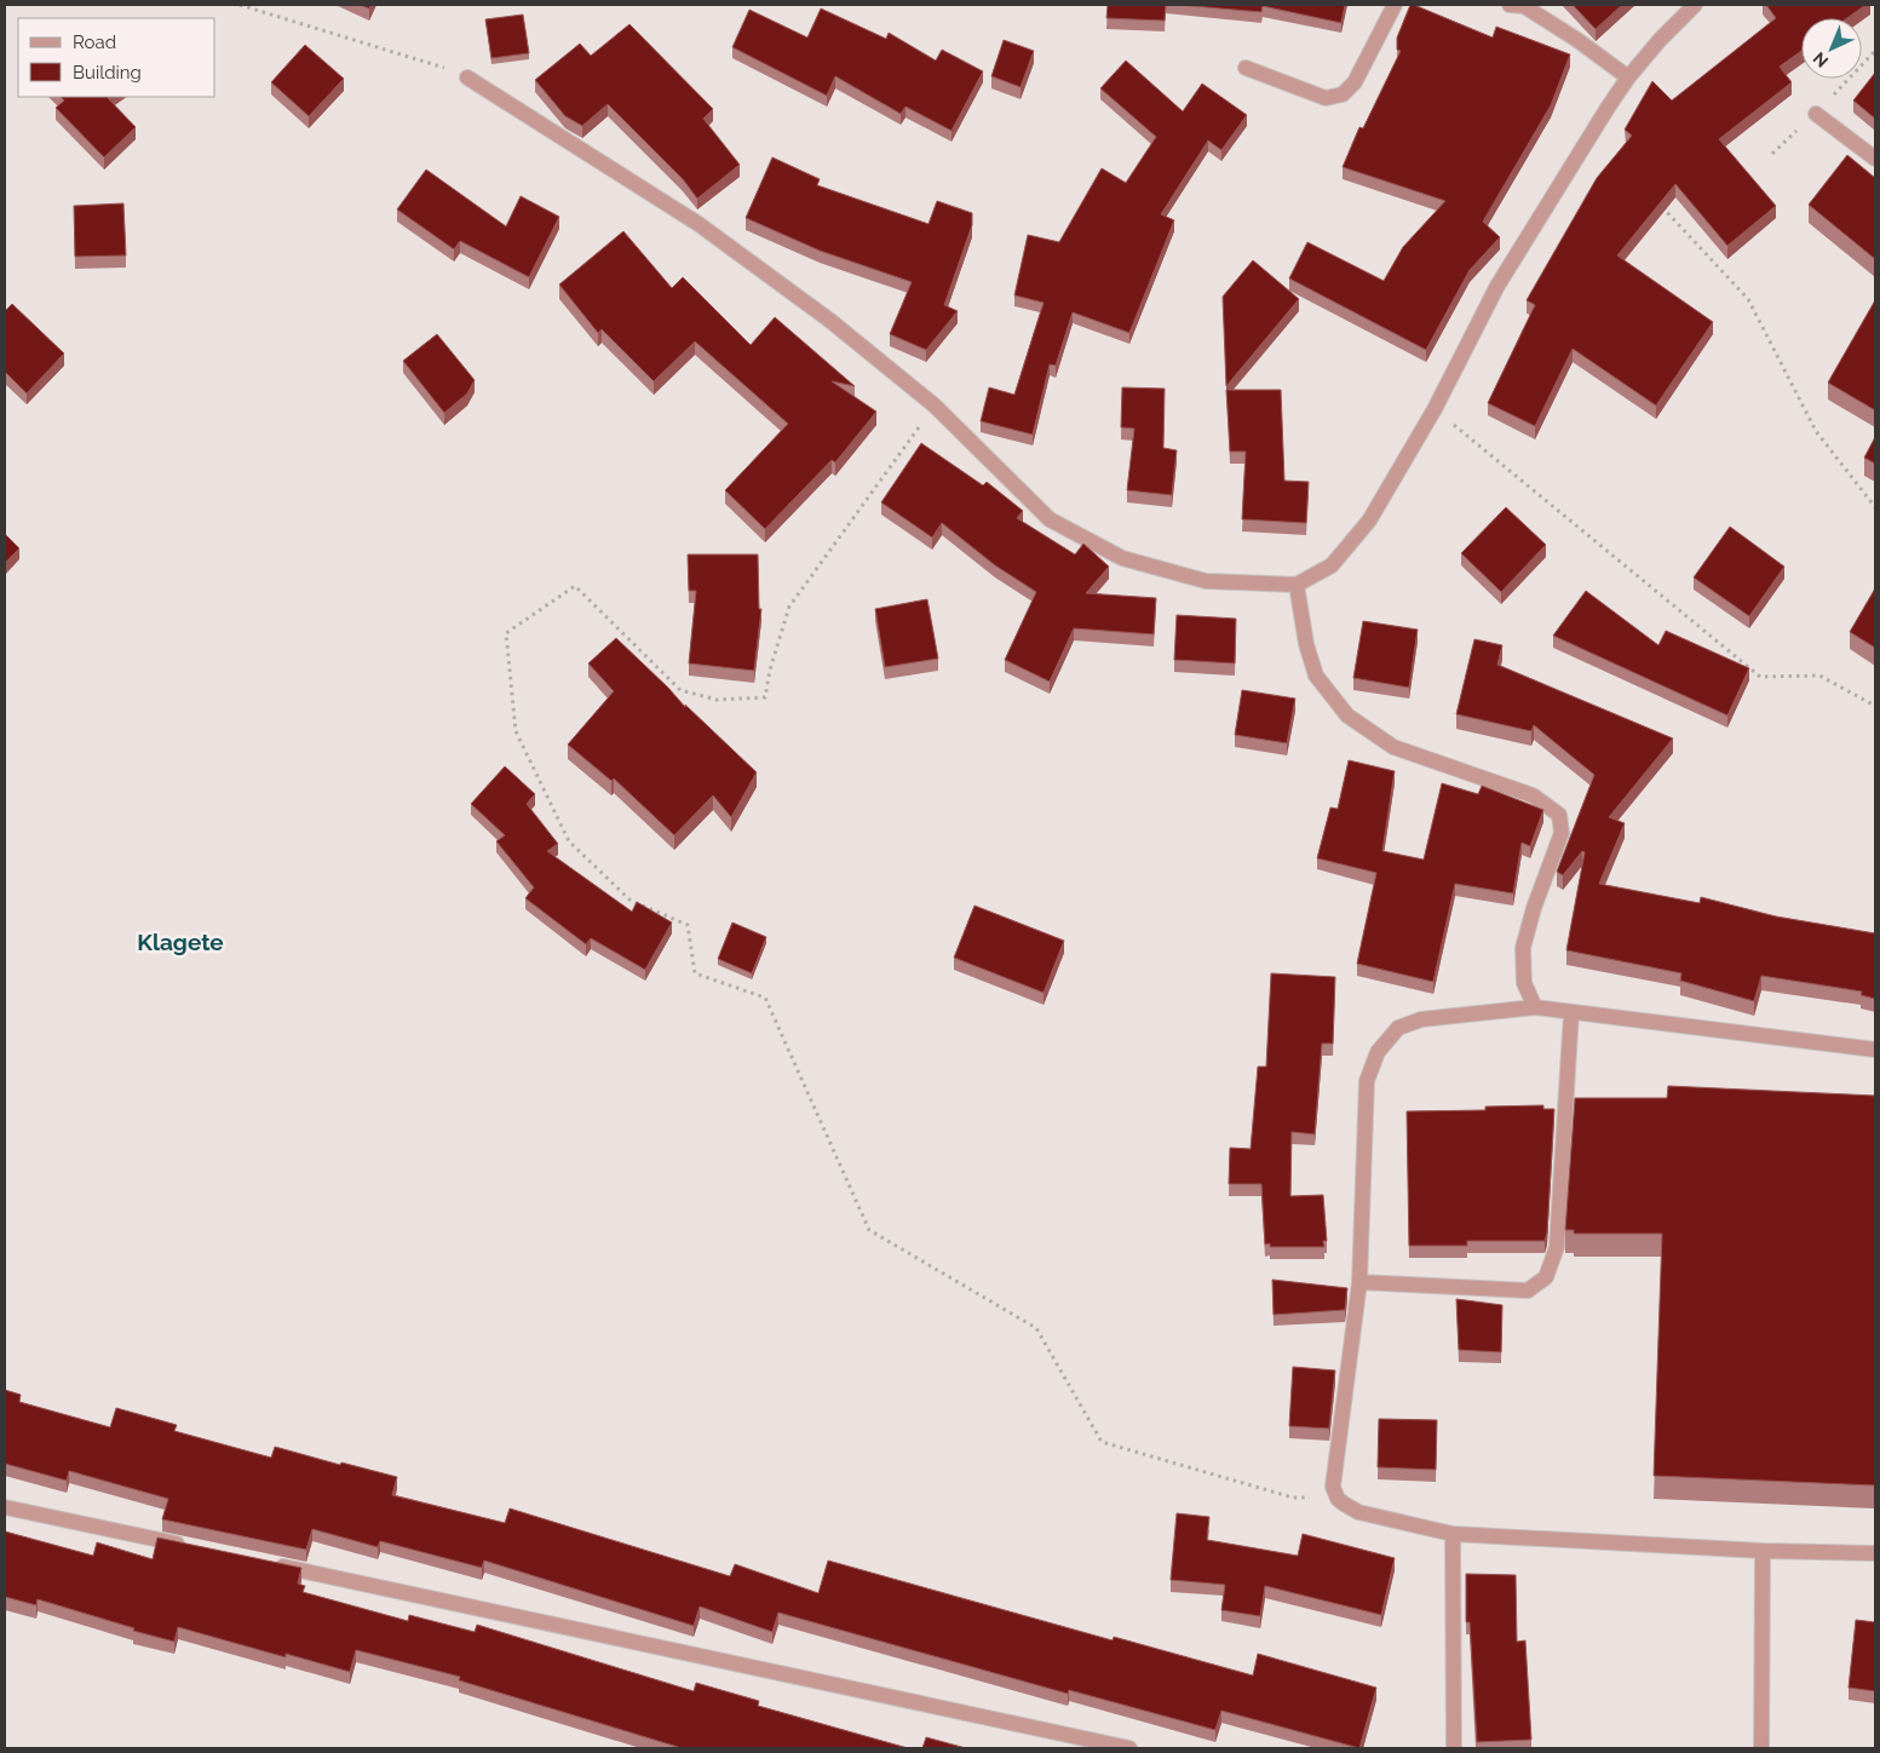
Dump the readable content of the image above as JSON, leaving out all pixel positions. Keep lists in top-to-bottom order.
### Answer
{
  "districts": ["Klagete"],
  "legend": ["Road", "Building"],
  "north": "bottom left"
}
